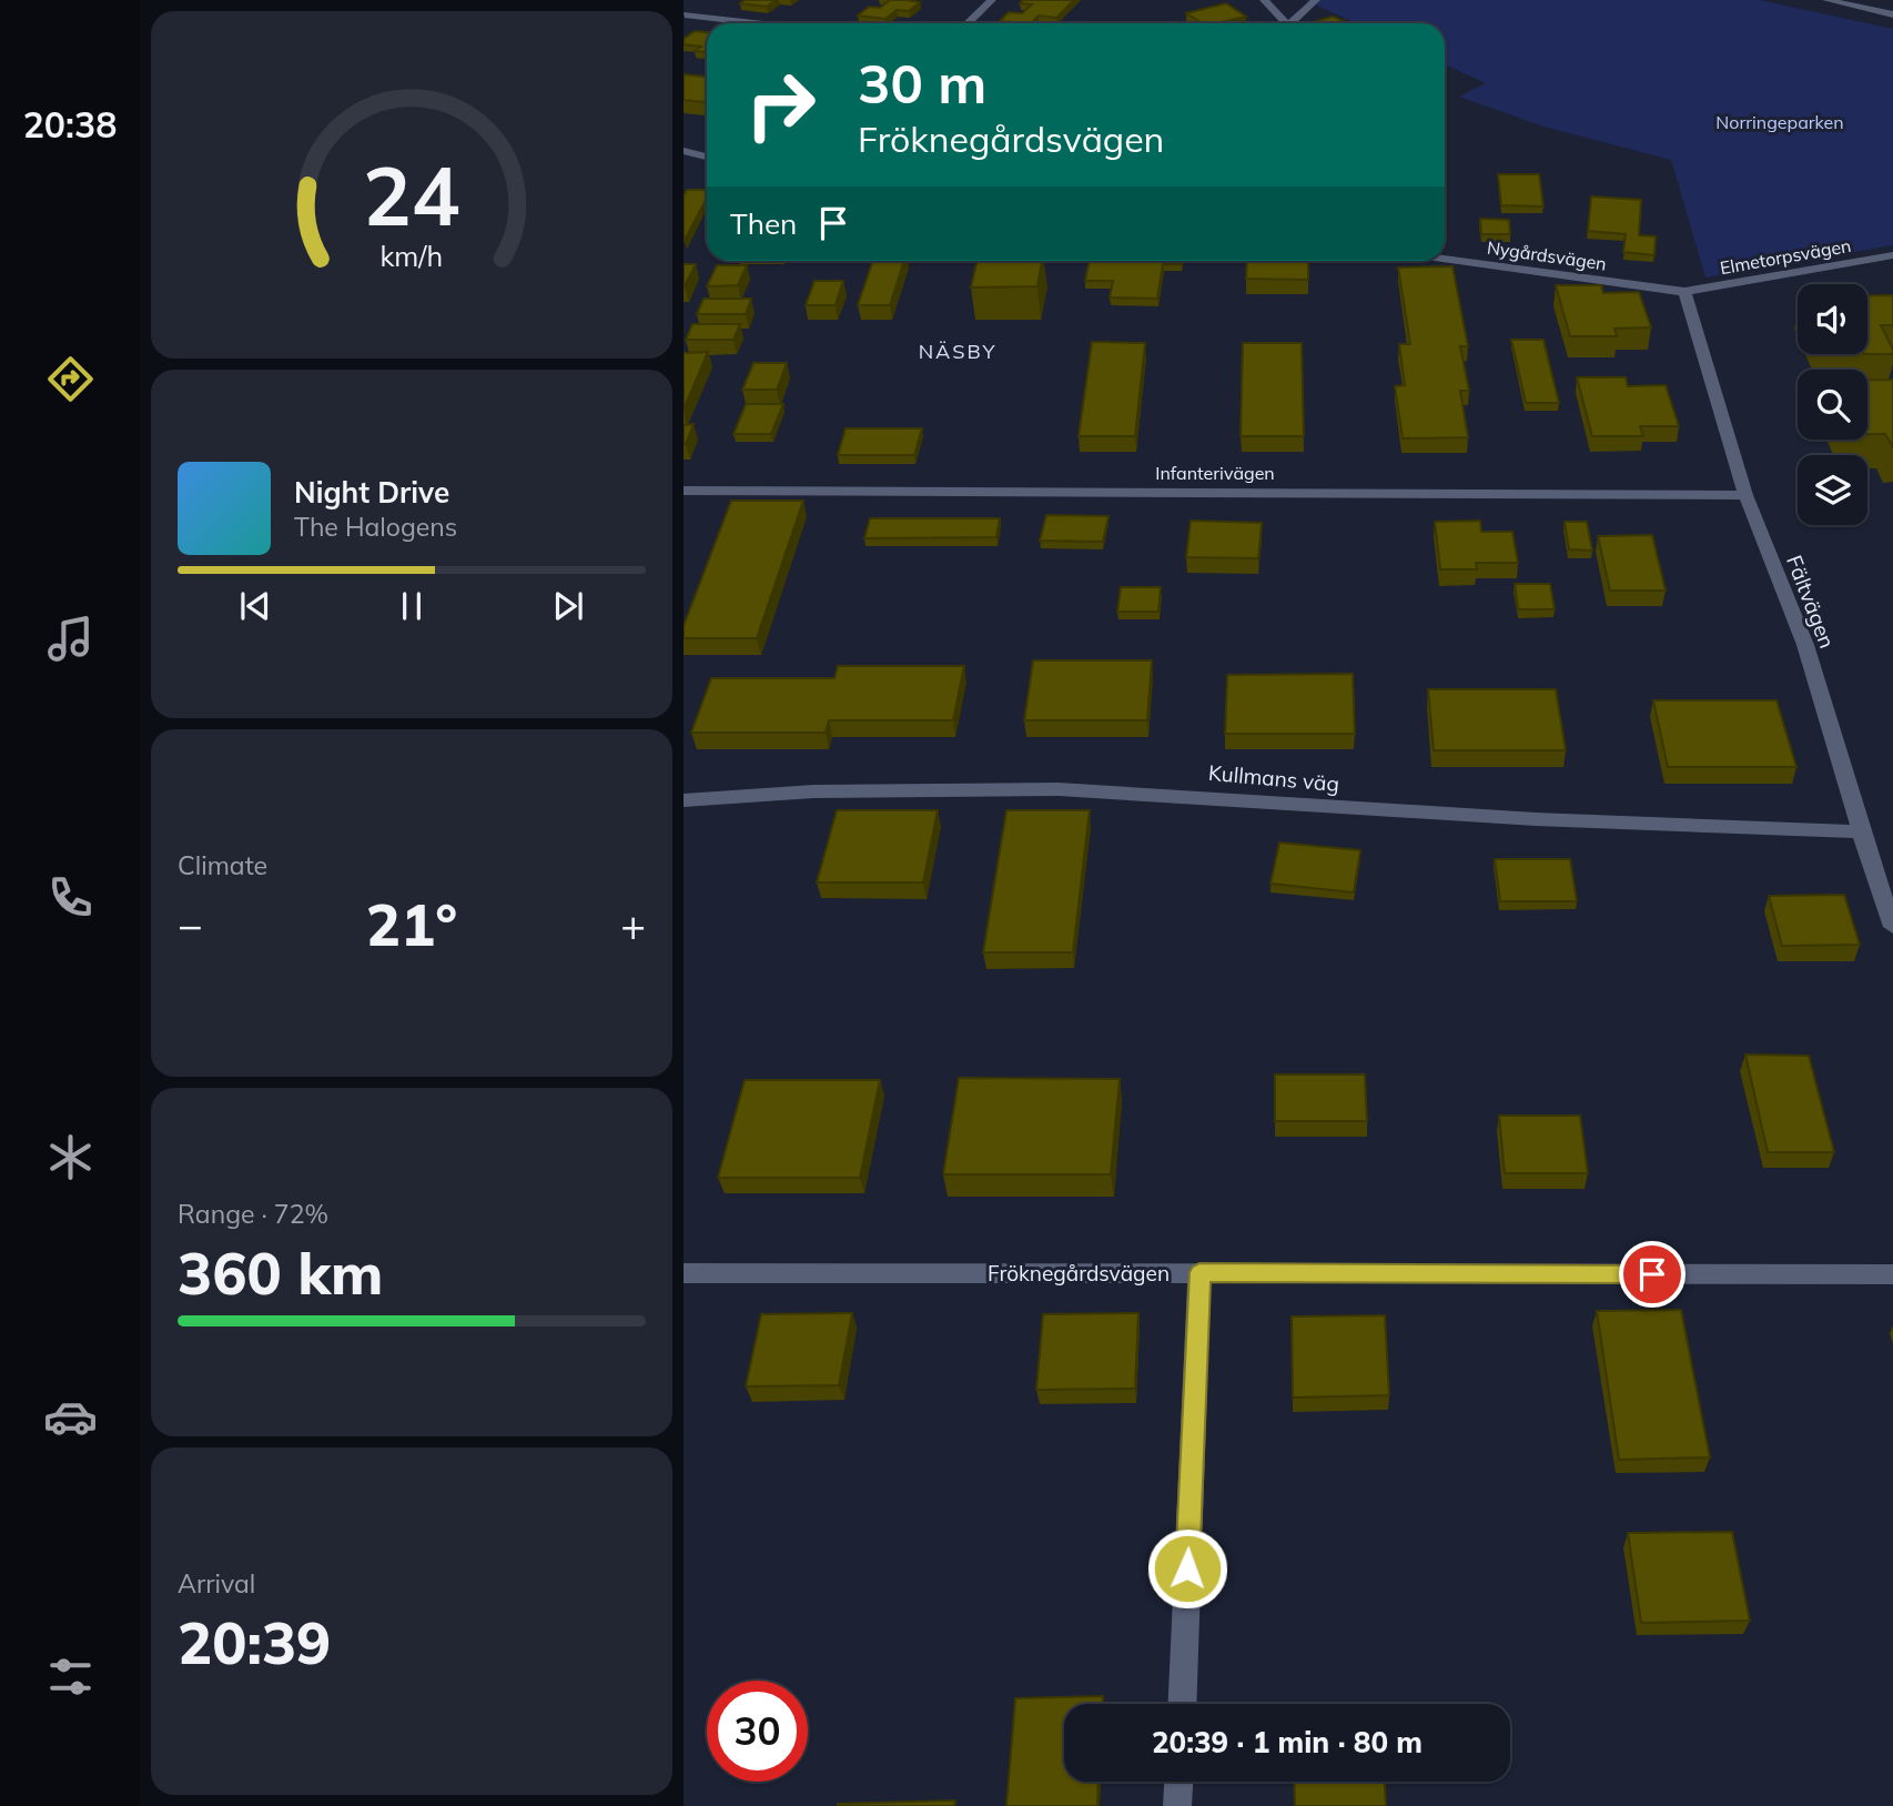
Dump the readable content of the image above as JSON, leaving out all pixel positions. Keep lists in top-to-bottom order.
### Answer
{
  "streets": {
    "street": [
      "Nygårdsvägen",
      "Elmetorpsvägen",
      "Infanterivägen",
      "Fältvägen",
      "Kullmans väg",
      "Fröknegårdsvägen"
    ]
  },
  "crossings": [
    ["Nygårdsvägen", "Elmetorpsvägen"],
    ["Nygårdsvägen", "Fältvägen"],
    ["Elmetorpsvägen", "Fältvägen"],
    ["Infanterivägen", "Fältvägen"],
    ["Fältvägen", "Kullmans väg"]
  ],
  "districts": ["NÄSBY"],
  "parks": ["Norringeparken"],
  "page": {
    "tabs": "20:38",
    "turn": ["30 m", "Fröknegårdsvägen"],
    "then": "Then",
    "song": ["Night Drive", "The Halogens"],
    "tile": [
      "Climate",
      ["Range · 72%", "360 km"],
      ["Arrival", "20:39"]
    ],
    "heat": ["−", "21°", "+"],
    "limit": "30",
    "trip": "20:39 · 1 min · 80 m",
    "gauge": ["24", "km/h"]
  }
}
